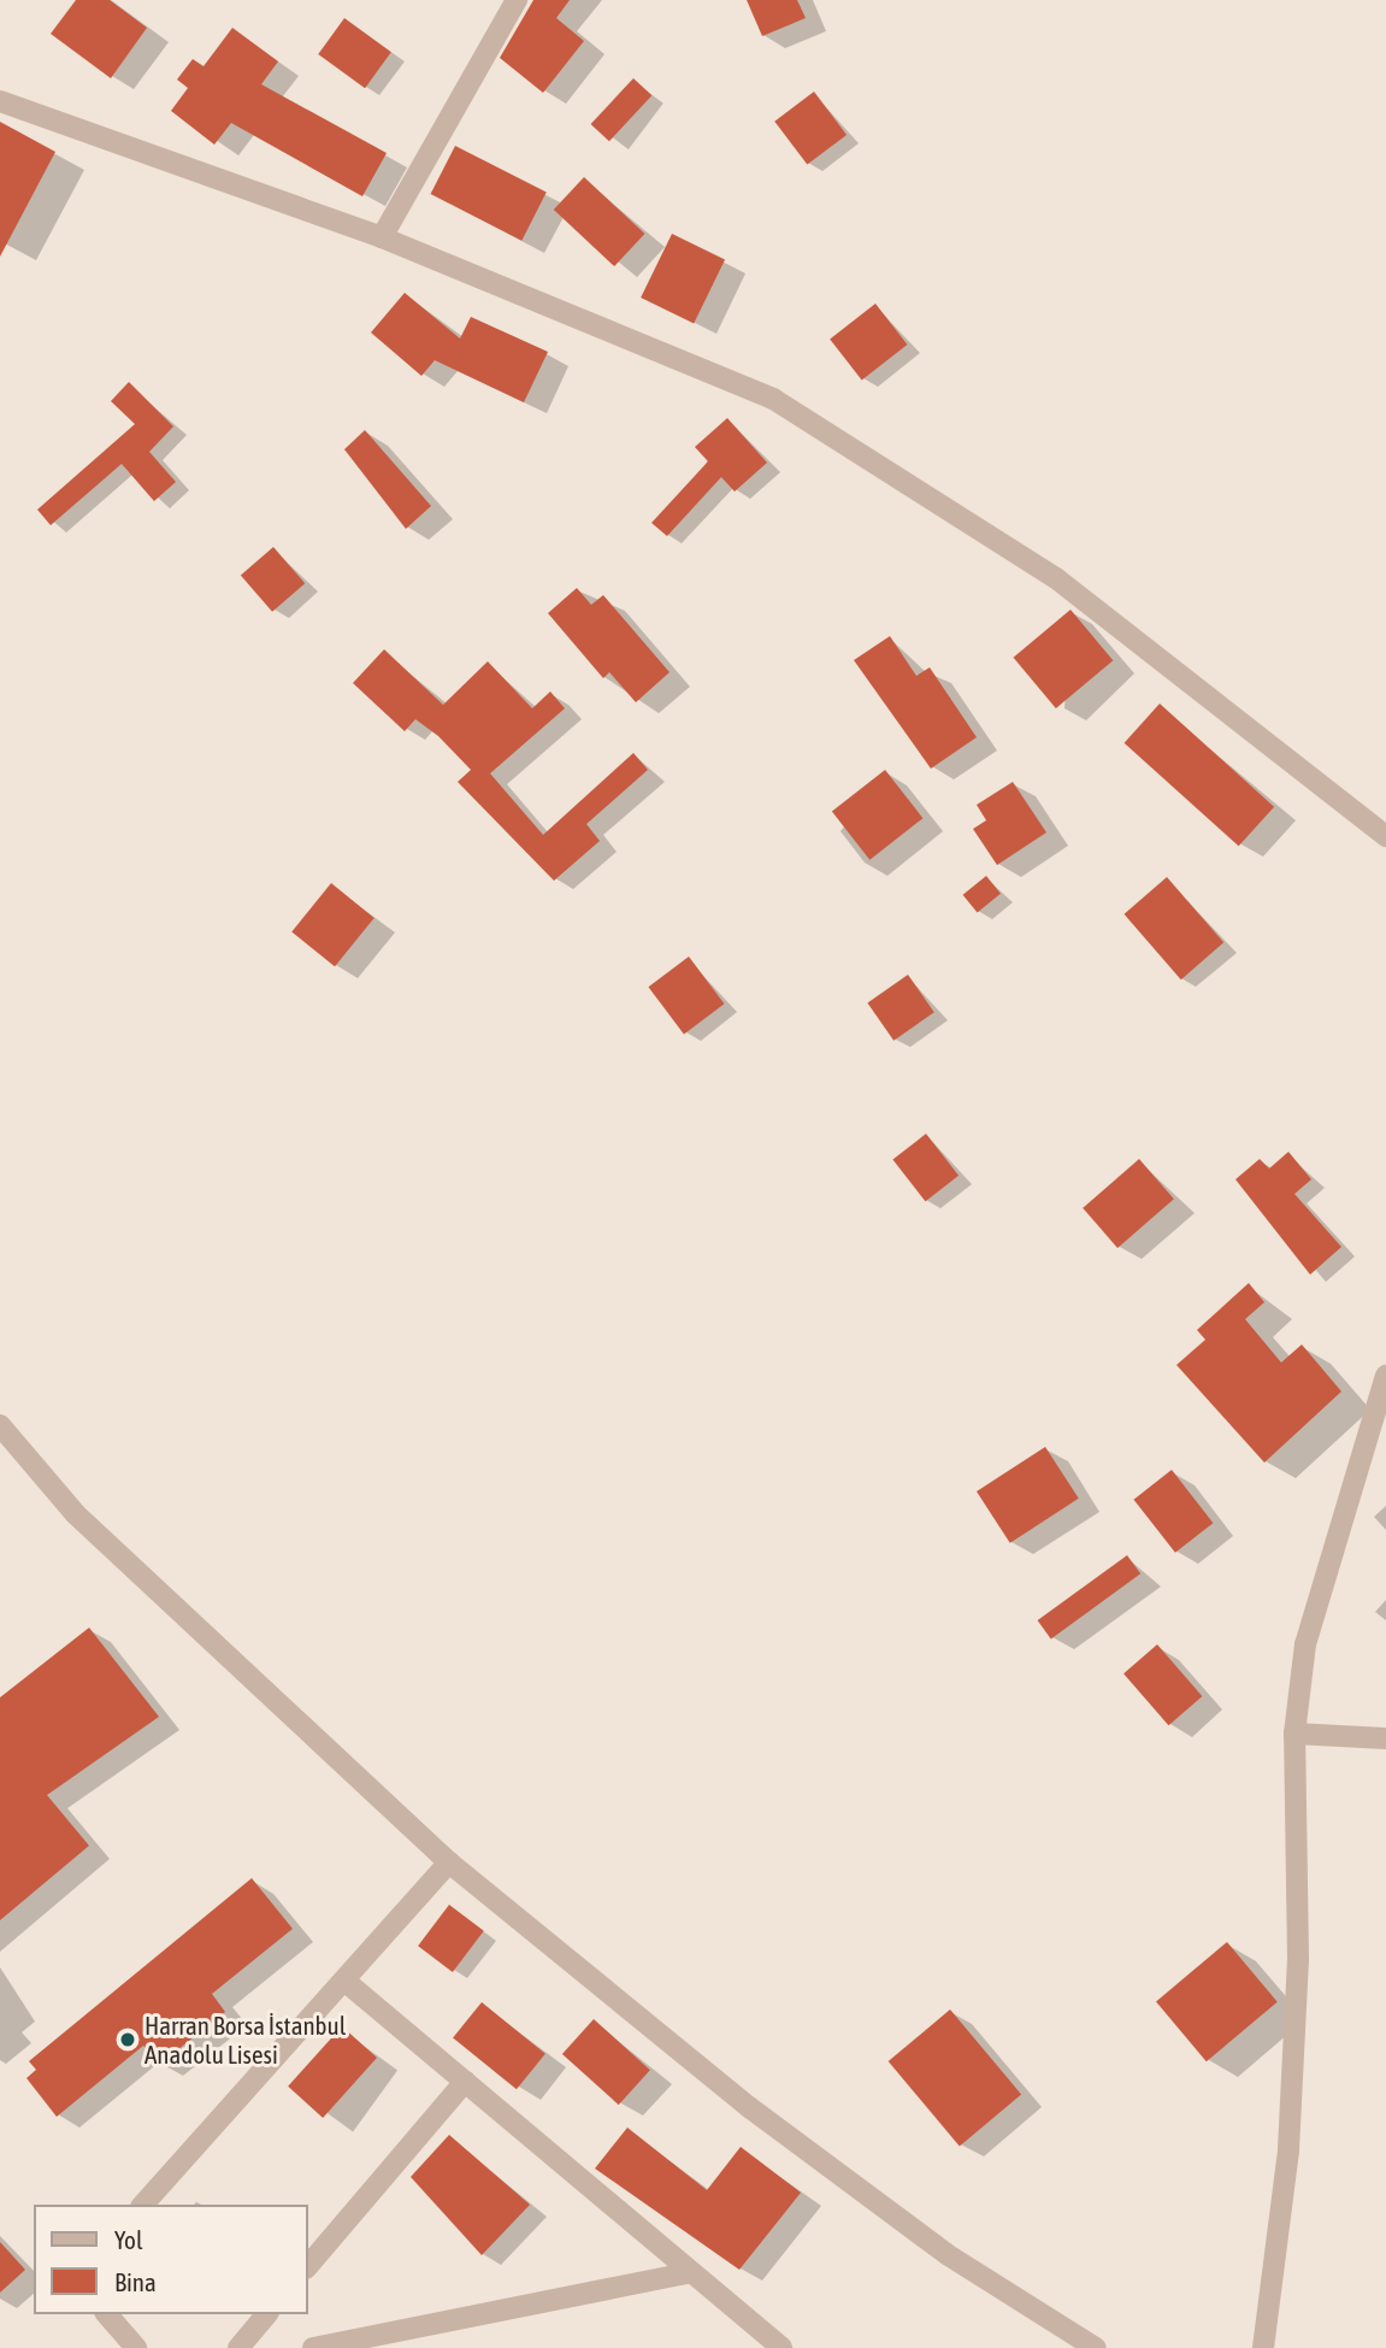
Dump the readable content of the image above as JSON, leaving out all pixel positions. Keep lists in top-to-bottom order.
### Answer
{
  "places": ["Harran Borsa İstanbul Anadolu Lisesi"],
  "legend": ["Yol", "Bina"]
}
